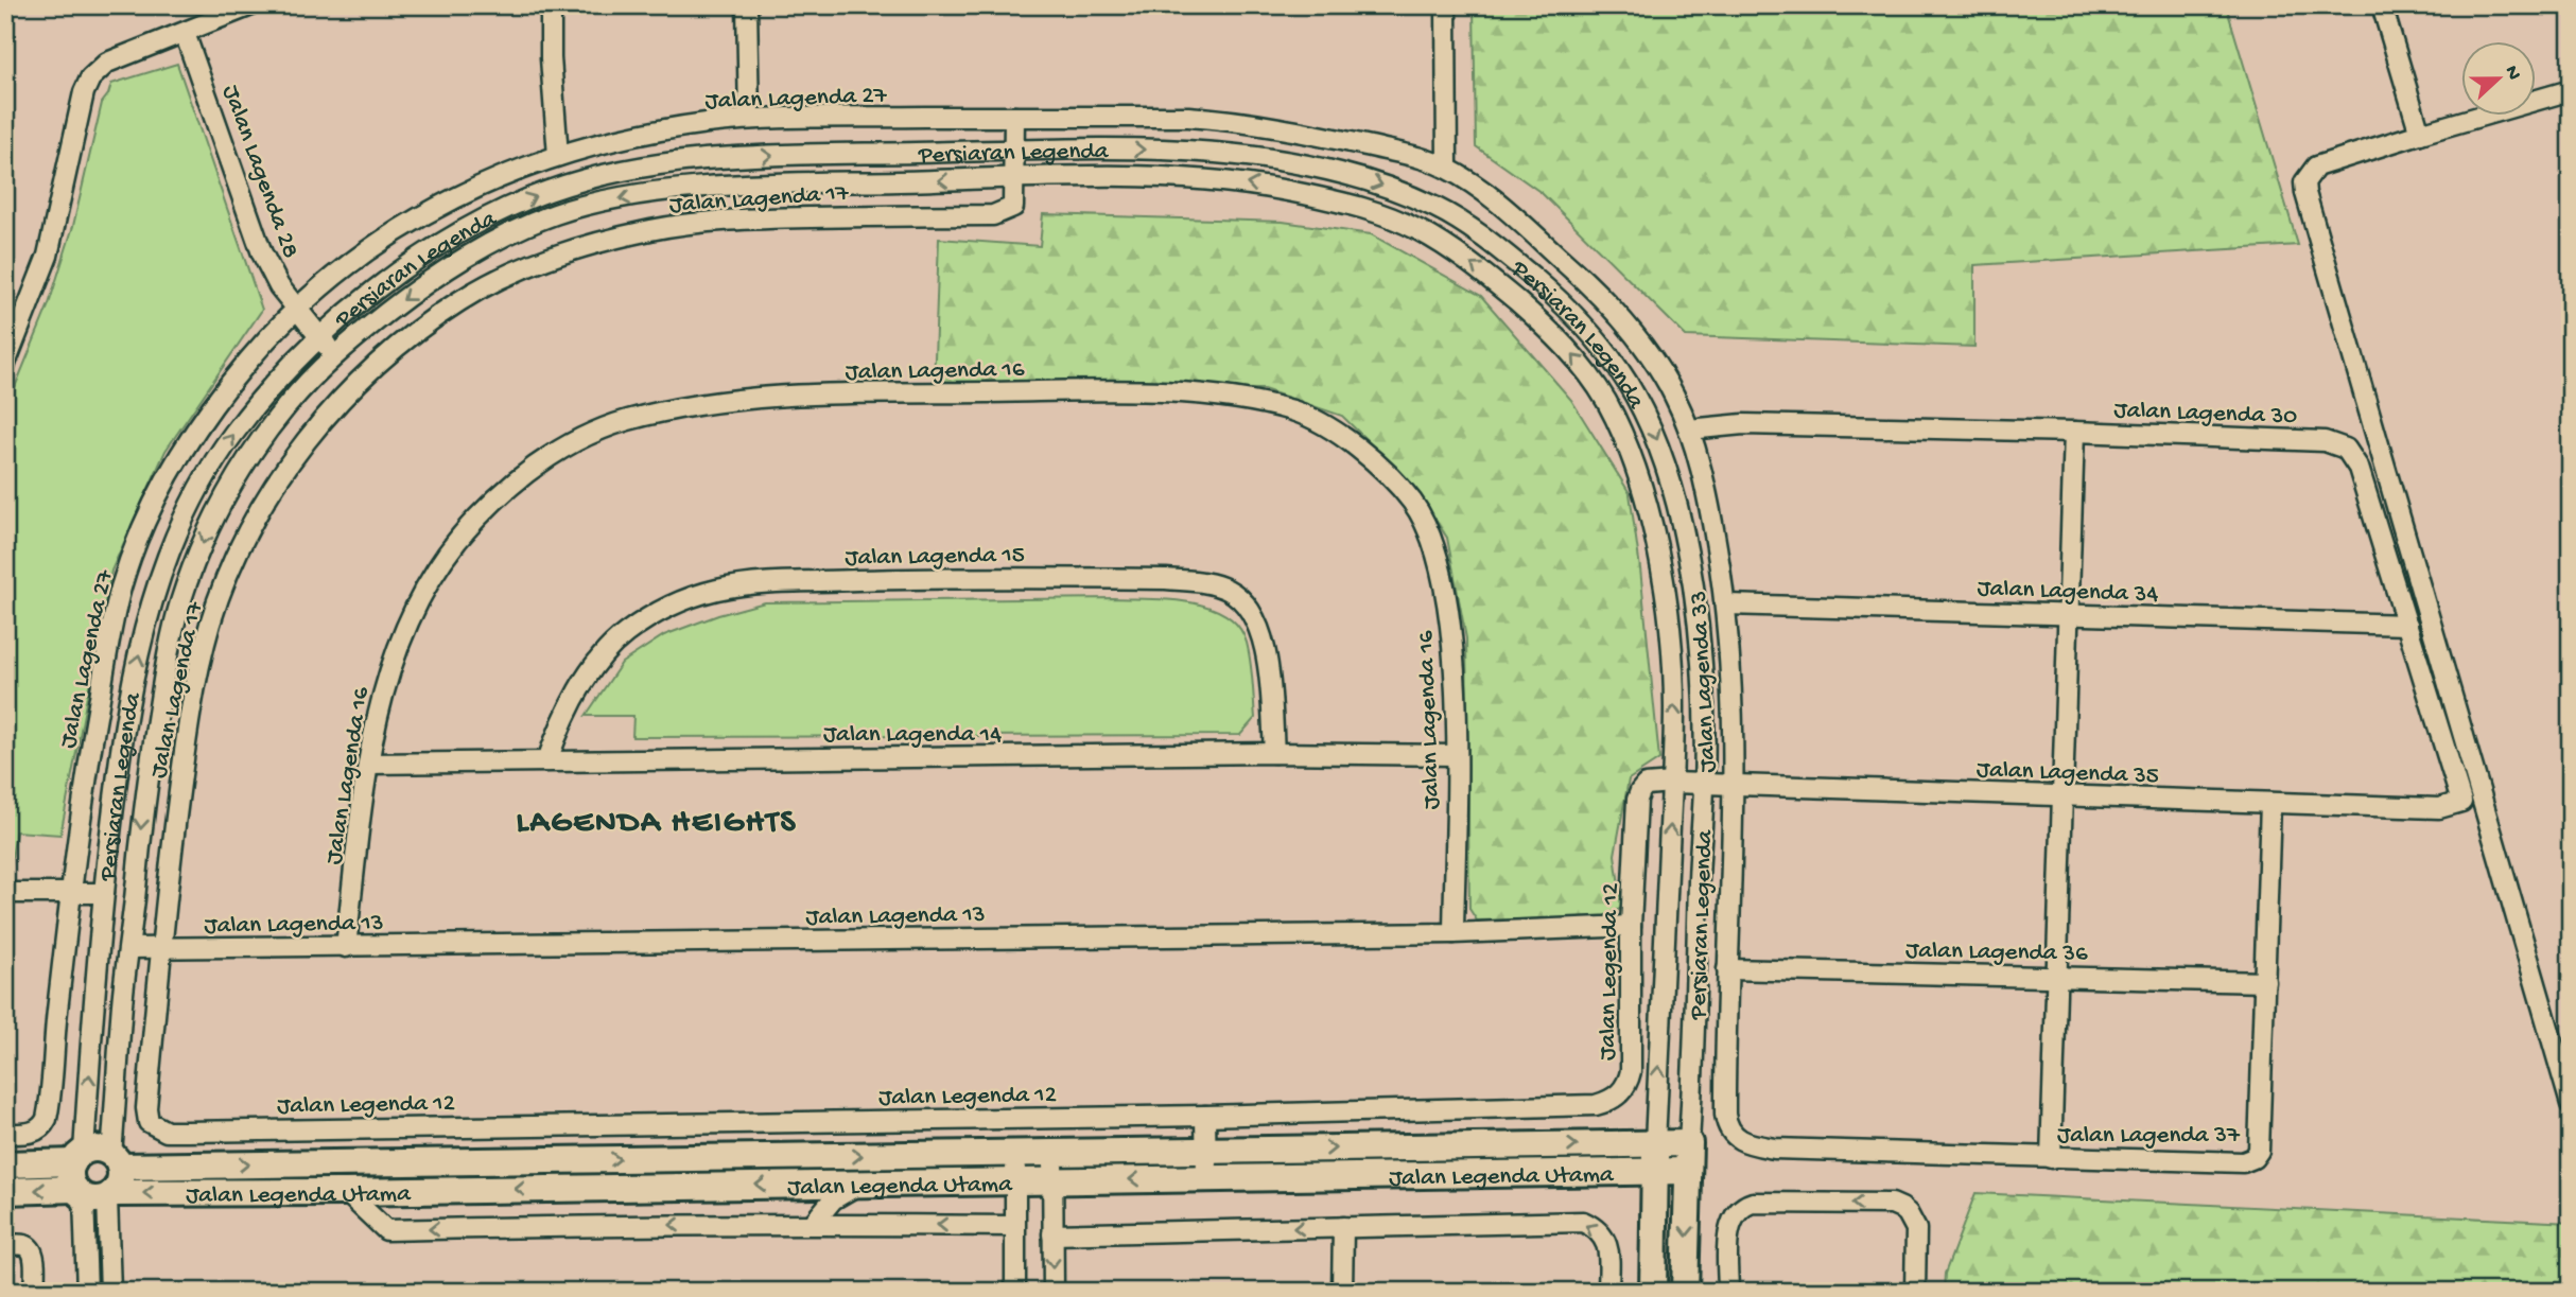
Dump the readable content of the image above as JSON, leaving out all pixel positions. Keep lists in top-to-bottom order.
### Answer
{
  "streets": {
    "street": [
      "Jalan Lagenda 27",
      "Persiaran Legenda",
      "Jalan Lagenda 28",
      "Jalan Lagenda 17",
      "Jalan Lagenda 16",
      "Jalan Lagenda 30",
      "Jalan Lagenda 15",
      "Jalan Lagenda 34",
      "Jalan Lagenda 33",
      "Jalan Lagenda 14",
      "Jalan Lagenda 35",
      "Jalan Lagenda 13",
      "Jalan Lagenda 36",
      "Jalan Legenda 12",
      "Jalan Lagenda 37",
      "Jalan Legenda Utama"
    ]
  },
  "crossings": [
    ["Jalan Lagenda 27", "Jalan Lagenda 28"],
    ["Jalan Lagenda 27", "Jalan Lagenda 17"],
    ["Jalan Lagenda 27", "Jalan Lagenda 33"],
    ["Persiaran Legenda", "Jalan Lagenda 28"],
    ["Persiaran Legenda", "Jalan Lagenda 17"],
    ["Persiaran Legenda", "Jalan Lagenda 35"],
    ["Persiaran Legenda", "Jalan Lagenda 13"],
    ["Persiaran Legenda", "Jalan Legenda 12"],
    ["Persiaran Legenda", "Jalan Legenda Utama"],
    ["Jalan Lagenda 17", "Jalan Lagenda 13"],
    ["Jalan Lagenda 17", "Jalan Legenda 12"],
    ["Jalan Lagenda 16", "Jalan Lagenda 14"],
    ["Jalan Lagenda 16", "Jalan Lagenda 13"],
    ["Jalan Lagenda 30", "Jalan Lagenda 34"],
    ["Jalan Lagenda 30", "Jalan Lagenda 33"],
    ["Jalan Lagenda 30", "Jalan Lagenda 35"],
    ["Jalan Lagenda 15", "Jalan Lagenda 14"],
    ["Jalan Lagenda 34", "Jalan Lagenda 33"],
    ["Jalan Lagenda 33", "Jalan Lagenda 35"],
    ["Jalan Lagenda 33", "Jalan Lagenda 36"],
    ["Jalan Lagenda 33", "Jalan Lagenda 37"],
    ["Jalan Lagenda 35", "Jalan Legenda 12"],
    ["Jalan Lagenda 35", "Jalan Lagenda 37"],
    ["Jalan Lagenda 13", "Jalan Legenda 12"],
    ["Jalan Lagenda 36", "Jalan Lagenda 37"]
  ],
  "districts": ["LAGENDA HEIGHTS"],
  "north": "right"
}
